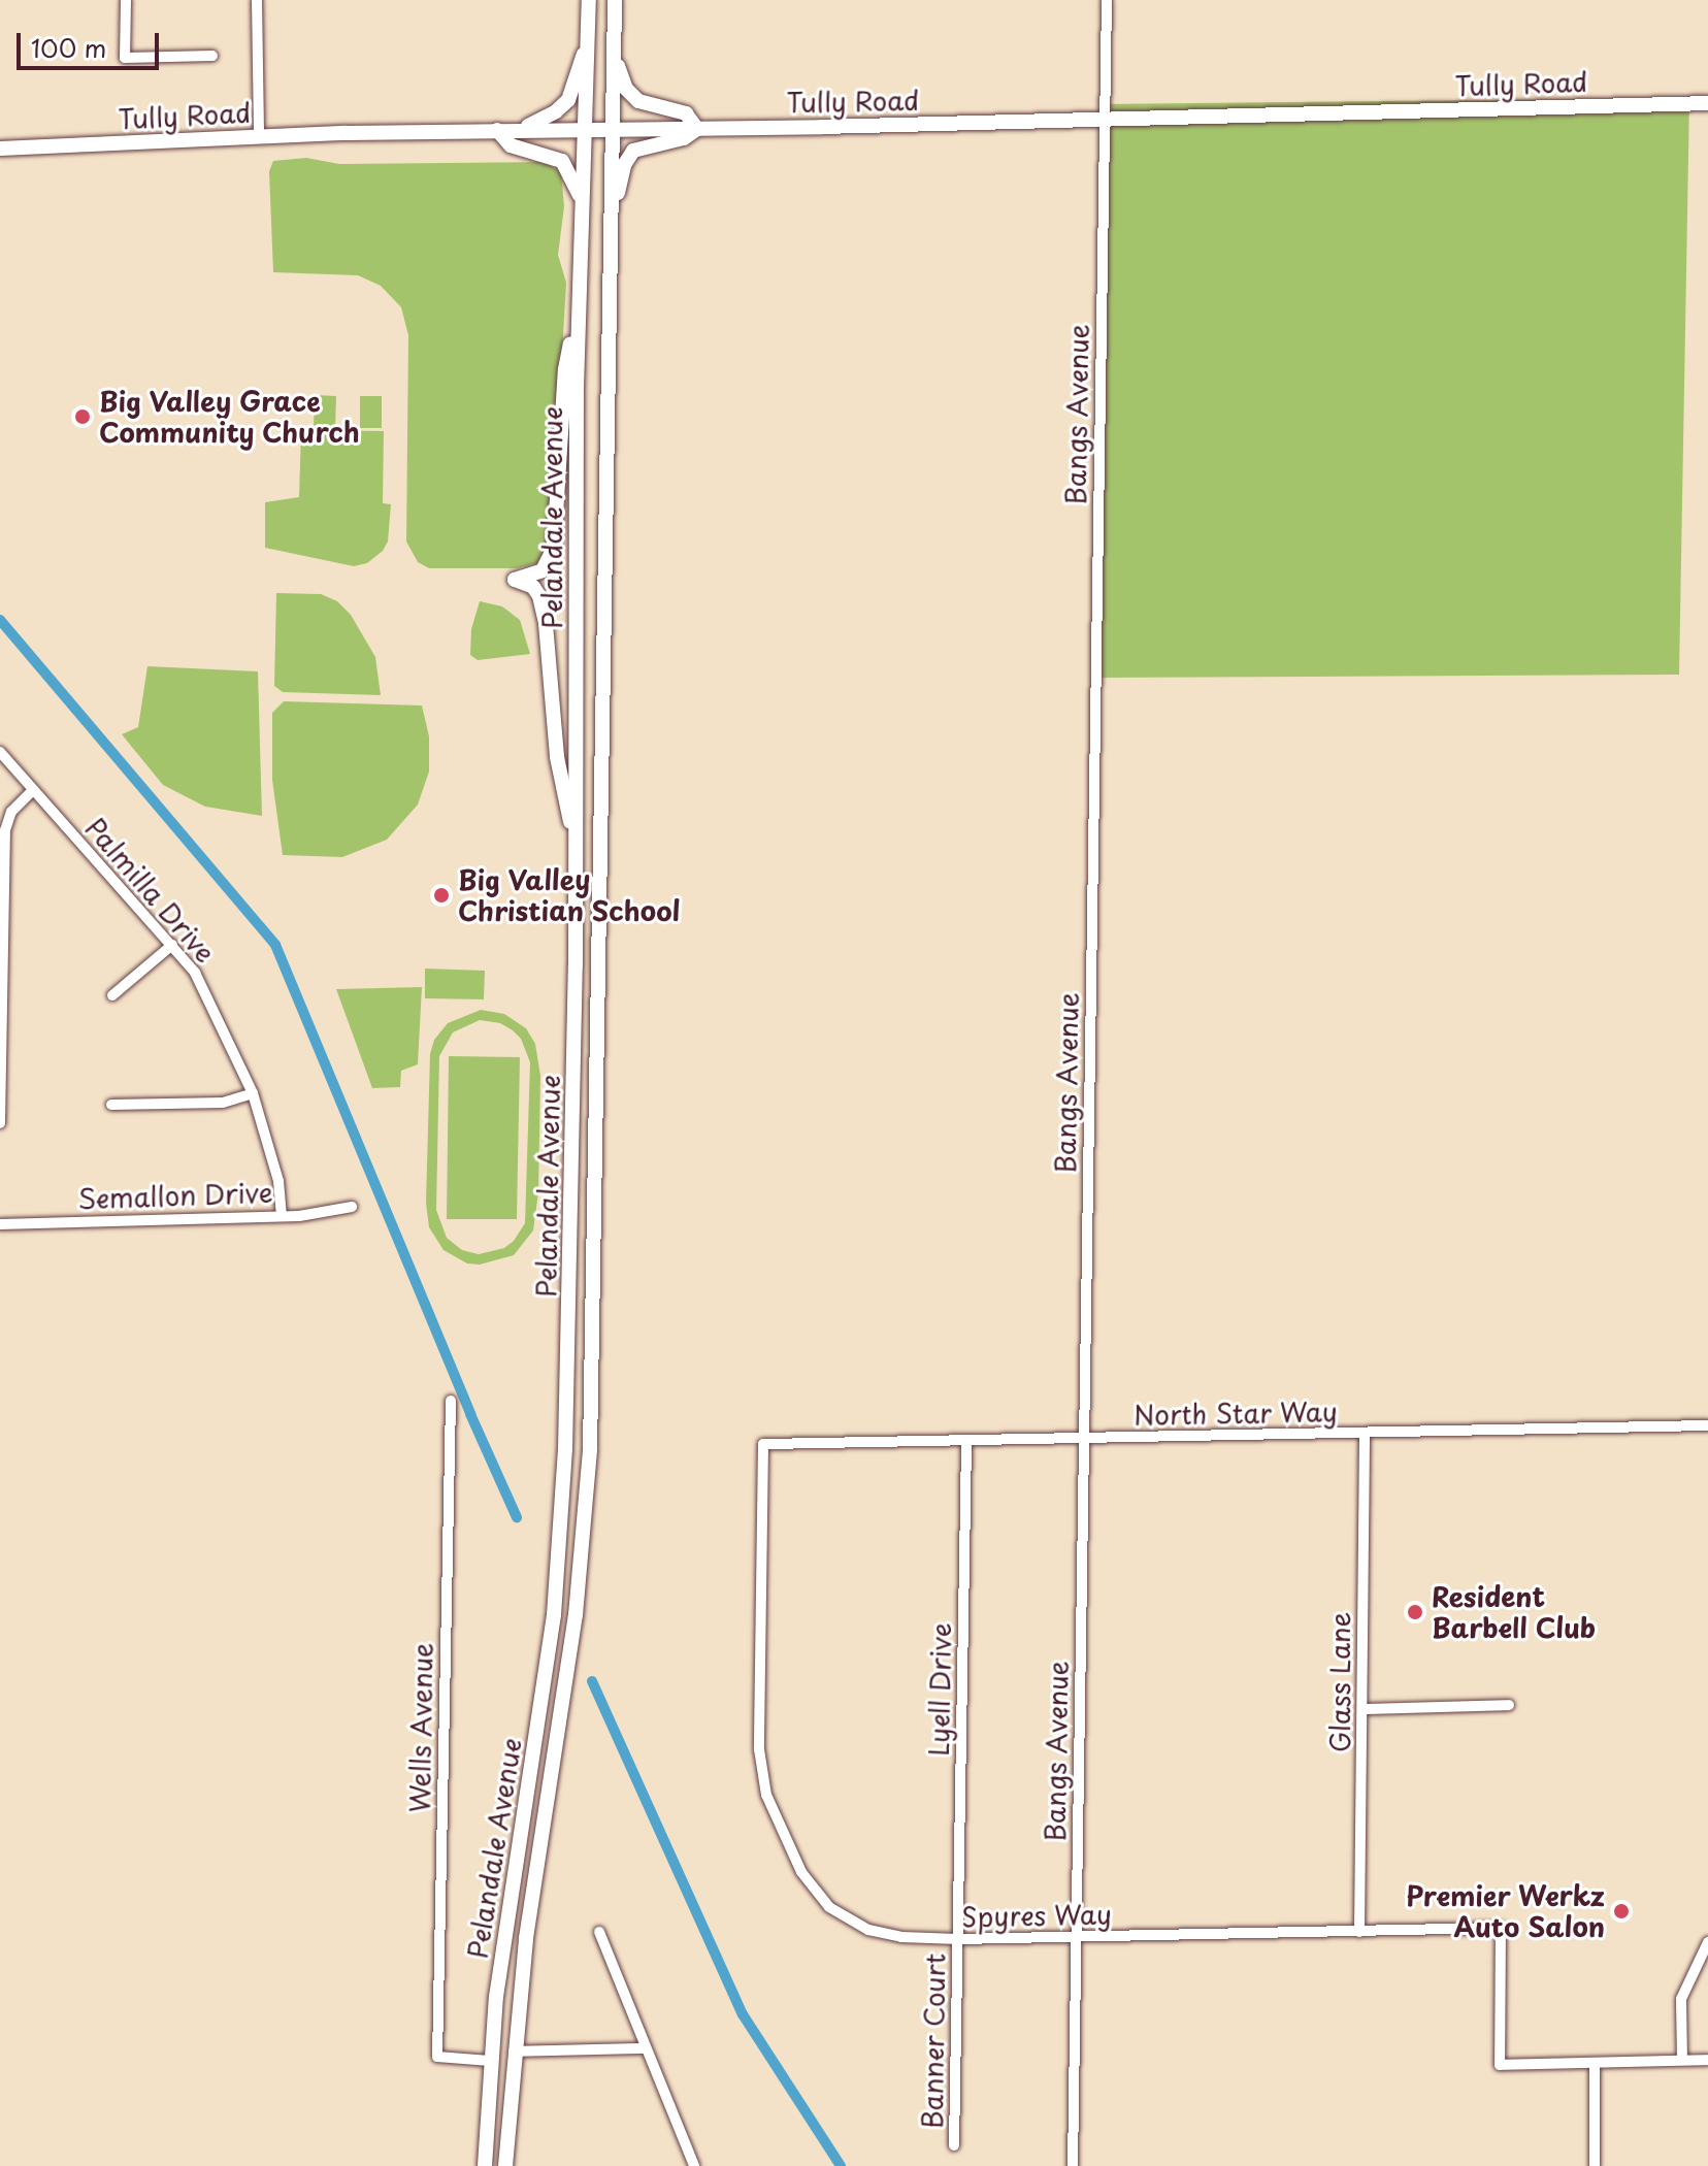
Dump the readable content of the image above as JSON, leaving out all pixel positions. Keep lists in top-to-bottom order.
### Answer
{
  "streets": {
    "main road": ["Tully Road", "Pelandale Avenue"],
    "street": [
      "Bangs Avenue",
      "Palmilla Drive",
      "Semallon Drive",
      "North Star Way",
      "Glass Lane",
      "Lyell Drive",
      "Wells Avenue",
      "Spyres Way",
      "Banner Court"
    ]
  },
  "crossings": [
    ["Tully Road", "Bangs Avenue"],
    ["Tully Road", "Pelandale Avenue"],
    ["Bangs Avenue", "North Star Way"],
    ["Bangs Avenue", "Spyres Way"],
    ["Pelandale Avenue", "Wells Avenue"],
    ["Palmilla Drive", "Semallon Drive"],
    ["North Star Way", "Glass Lane"],
    ["North Star Way", "Lyell Drive"],
    ["North Star Way", "Spyres Way"],
    ["Glass Lane", "Spyres Way"],
    ["Lyell Drive", "Spyres Way"],
    ["Lyell Drive", "Banner Court"],
    ["Spyres Way", "Banner Court"]
  ],
  "places": [
    "Big Valley Grace Community Church",
    "Big Valley Christian School",
    "Resident Barbell Club",
    "Premier Werkz Auto Salon"
  ],
  "scale_bar": "100 m"
}
